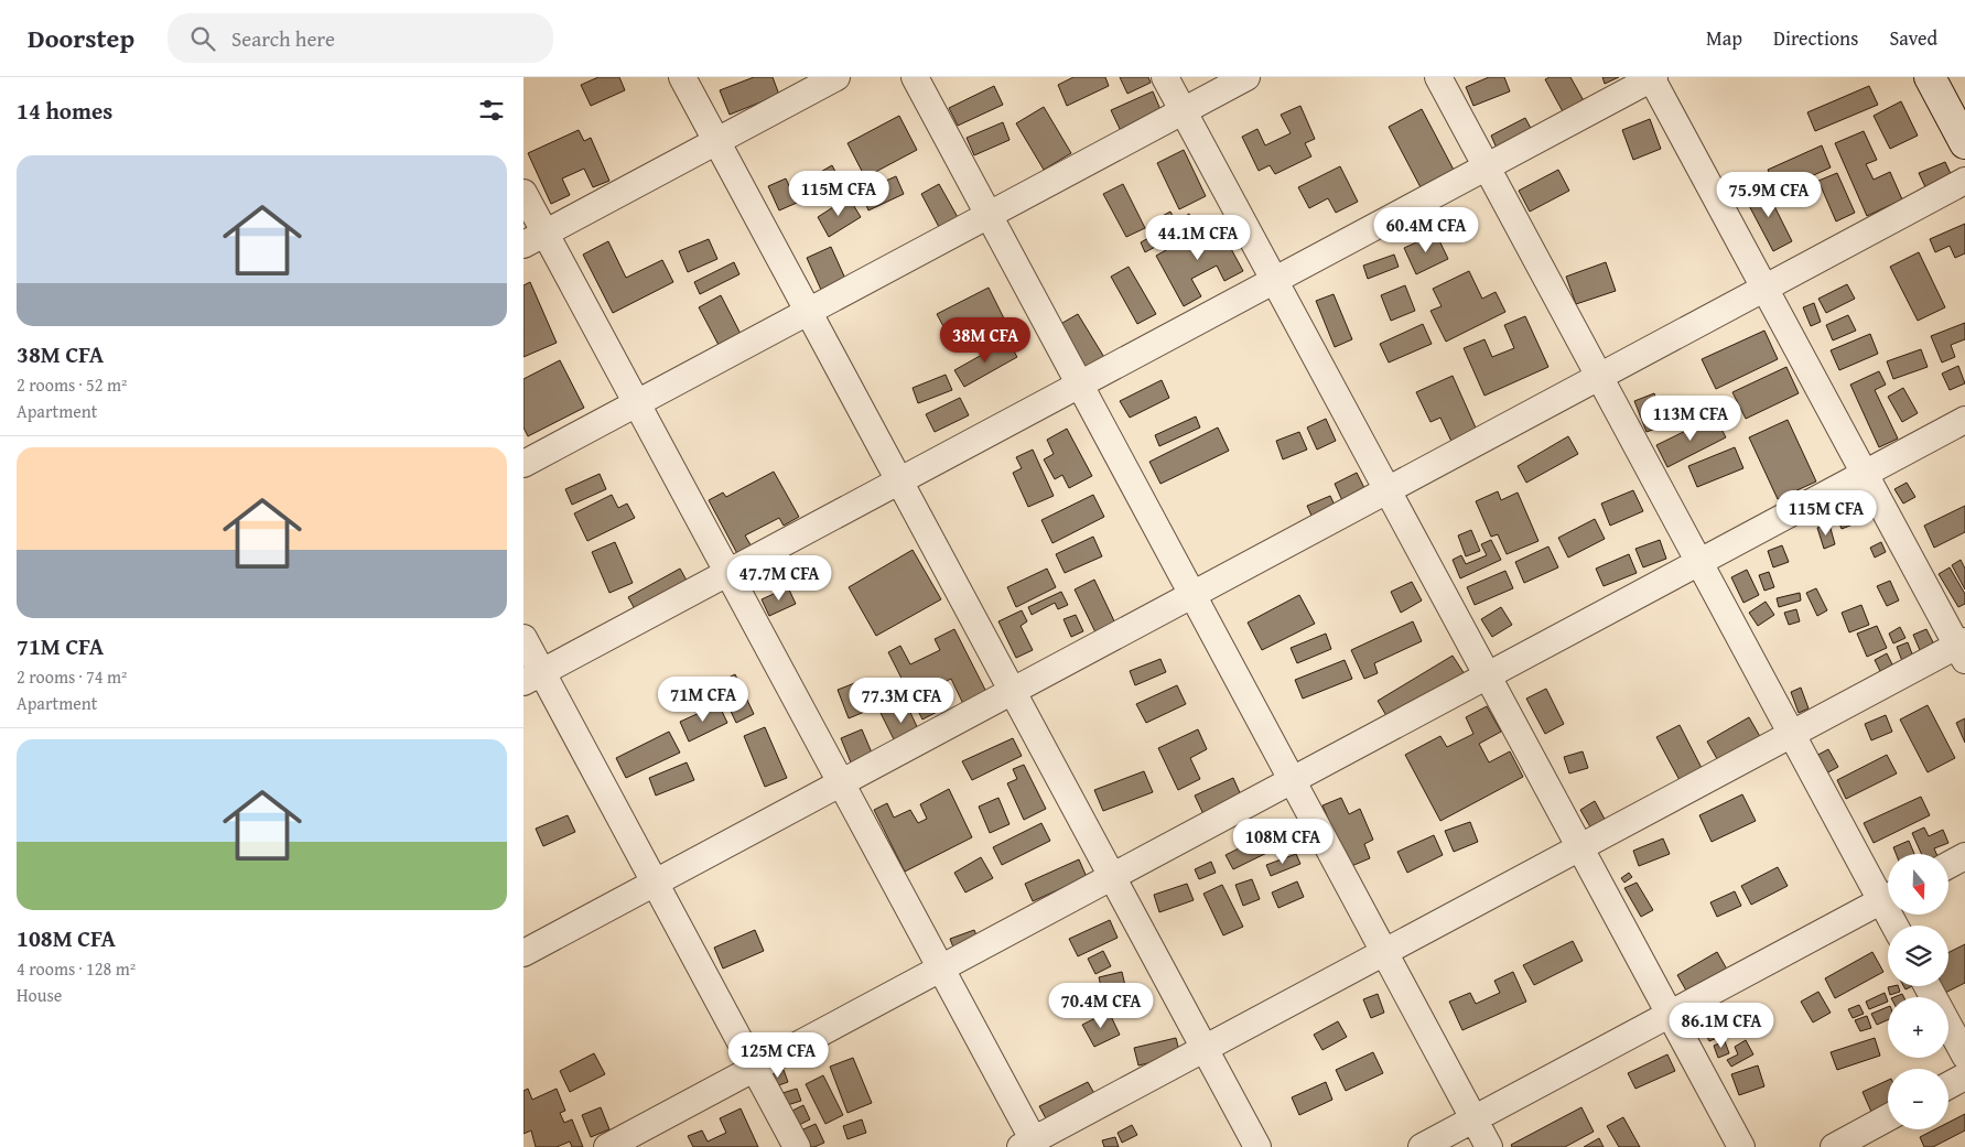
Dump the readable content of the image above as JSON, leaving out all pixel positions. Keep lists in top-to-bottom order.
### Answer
{
  "north": "bottom",
  "page": {
    "header": "Doorstep",
    "search": "Search here",
    "nav": ["Map", "Directions", "Saved"],
    "heading": "14 homes",
    "list": [
      {
        "name": "38M CFA",
        "note": "2 rooms · 52 m² · Apartment"
      },
      {
        "name": "71M CFA",
        "note": "2 rooms · 74 m² · Apartment"
      },
      {
        "name": "108M CFA",
        "note": "4 rooms · 128 m² · House"
      }
    ],
    "price": [
      "115M CFA",
      "75.9M CFA",
      "60.4M CFA",
      "44.1M CFA",
      "38M CFA",
      "113M CFA",
      "115M CFA",
      "47.7M CFA",
      "71M CFA",
      "77.3M CFA",
      "108M CFA",
      "70.4M CFA",
      "86.1M CFA",
      "125M CFA"
    ],
    "map_buttons": ["+", "−"]
  }
}
